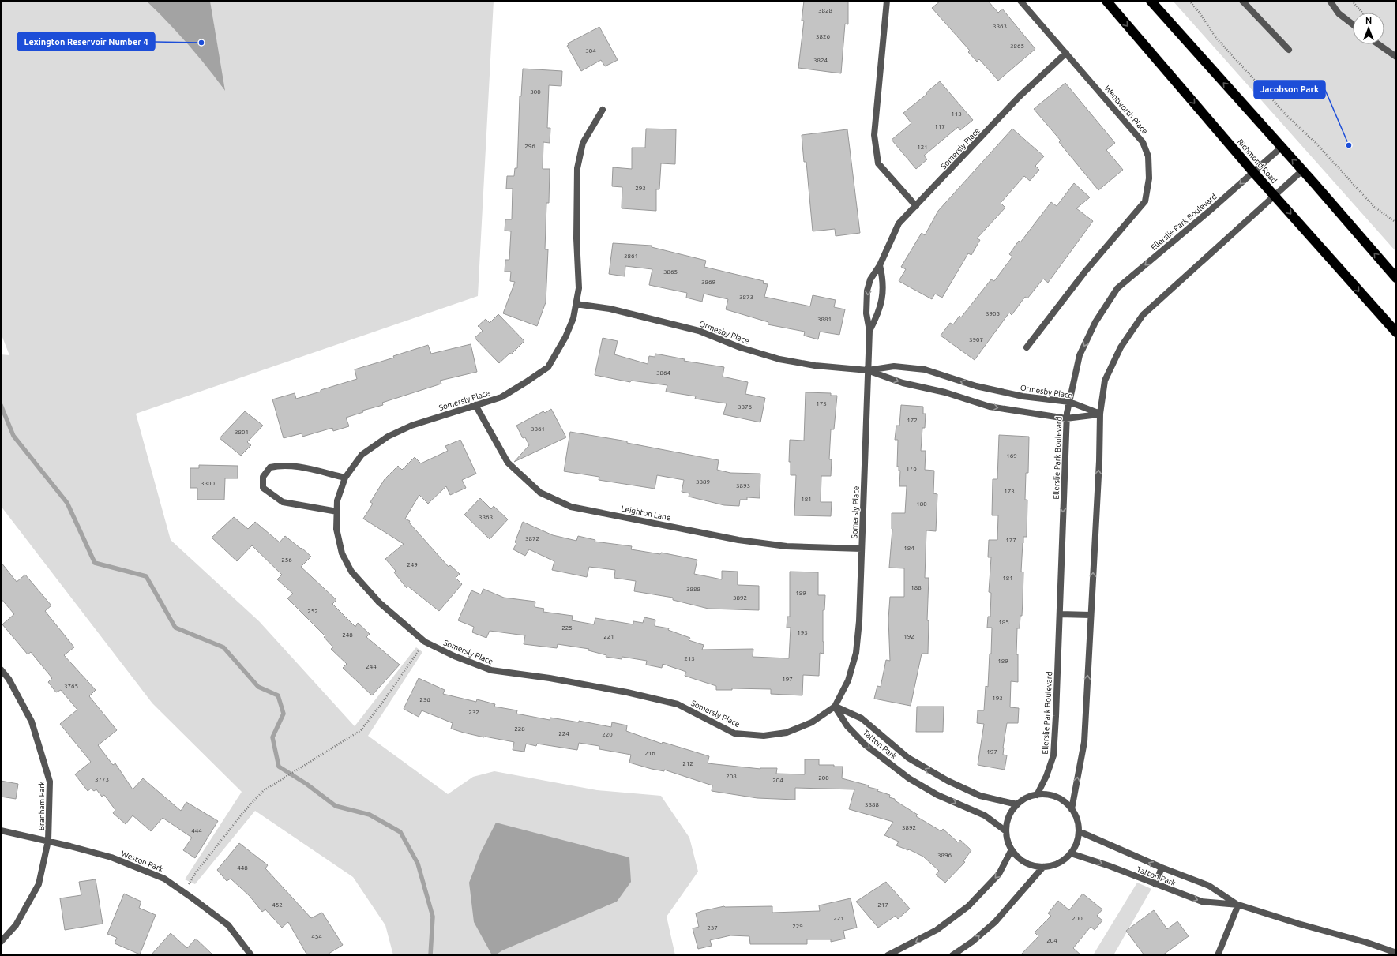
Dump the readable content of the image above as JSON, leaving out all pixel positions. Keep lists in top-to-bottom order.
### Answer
{
  "streets": {
    "highway": ["Richmond Road"],
    "street": [
      "Wentworth Place",
      "Somersly Place",
      "Ellerslie Park Boulevard",
      "Ormesby Place",
      "Leighton Lane",
      "Tatton Park",
      "Branham Park",
      "Weston Park"
    ]
  },
  "crossings": [
    ["Wentworth Place", "Somersly Place"],
    ["Somersly Place", "Ormesby Place"],
    ["Somersly Place", "Leighton Lane"],
    ["Somersly Place", "Tatton Park"],
    ["Richmond Road", "Ellerslie Park Boulevard"],
    ["Ellerslie Park Boulevard", "Ormesby Place"],
    ["Ellerslie Park Boulevard", "Tatton Park"],
    ["Branham Park", "Weston Park"]
  ],
  "places": ["Lexington Reservoir Number 4", "Jacobson Park"],
  "house_numbers": [
    "3828",
    "3863",
    "3826",
    "3865",
    "304",
    "3824",
    "300",
    "113",
    "117",
    "296",
    "121",
    "293",
    "3861",
    "3865",
    "3869",
    "3873",
    "3905",
    "3881",
    "3907",
    "3864",
    "173",
    "3876",
    "172",
    "3861",
    "3801",
    "169",
    "176",
    "3889",
    "3800",
    "3893",
    "173",
    "181",
    "180",
    "3868",
    "3872",
    "177",
    "184",
    "256",
    "249",
    "181",
    "188",
    "3888",
    "189",
    "3892",
    "252",
    "185",
    "225",
    "193",
    "248",
    "221",
    "192",
    "213",
    "189",
    "244",
    "197",
    "3765",
    "193",
    "236",
    "232",
    "228",
    "224",
    "220",
    "197",
    "216",
    "212",
    "208",
    "200",
    "3773",
    "204",
    "3888",
    "3892",
    "444",
    "3896",
    "448",
    "452",
    "217",
    "221",
    "200",
    "229",
    "237",
    "454",
    "204"
  ],
  "north": "top"
}
